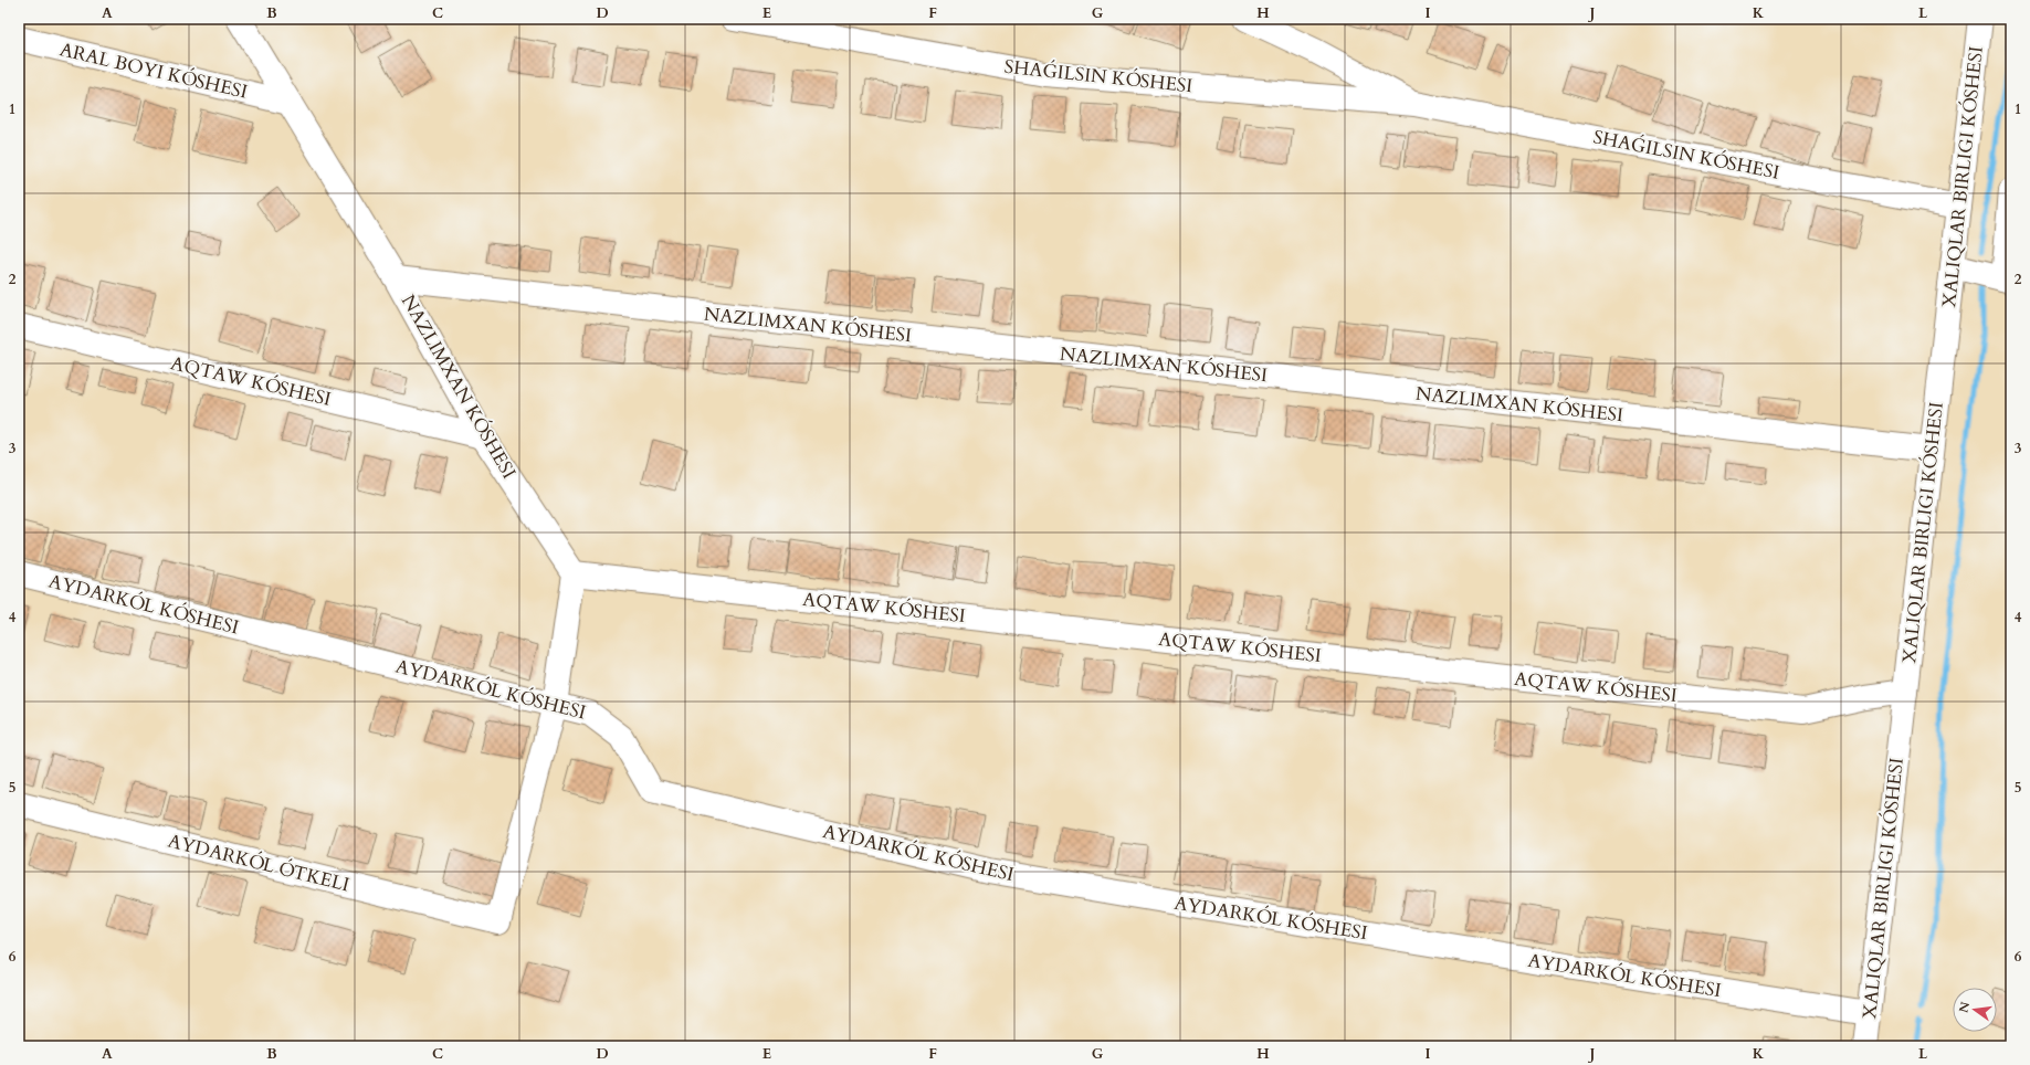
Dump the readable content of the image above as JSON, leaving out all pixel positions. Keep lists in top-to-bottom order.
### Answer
{
  "streets": {
    "street": ["AQTAW KÓSHESI", "AYDARKÓL KÓSHESI", "AYDARKÓL ÓTKELI"]
  },
  "crossings": [
    ["AYDARKÓL KÓSHESI", "AYDARKÓL ÓTKELI"]
  ],
  "north": "left",
  "grid": {
    "columns": [
      "A",
      "B",
      "C",
      "D",
      "E",
      "F",
      "G",
      "H",
      "I",
      "J",
      "K",
      "L"
    ],
    "rows": [
      "1",
      "2",
      "3",
      "4",
      "5",
      "6"
    ]
  }
}
